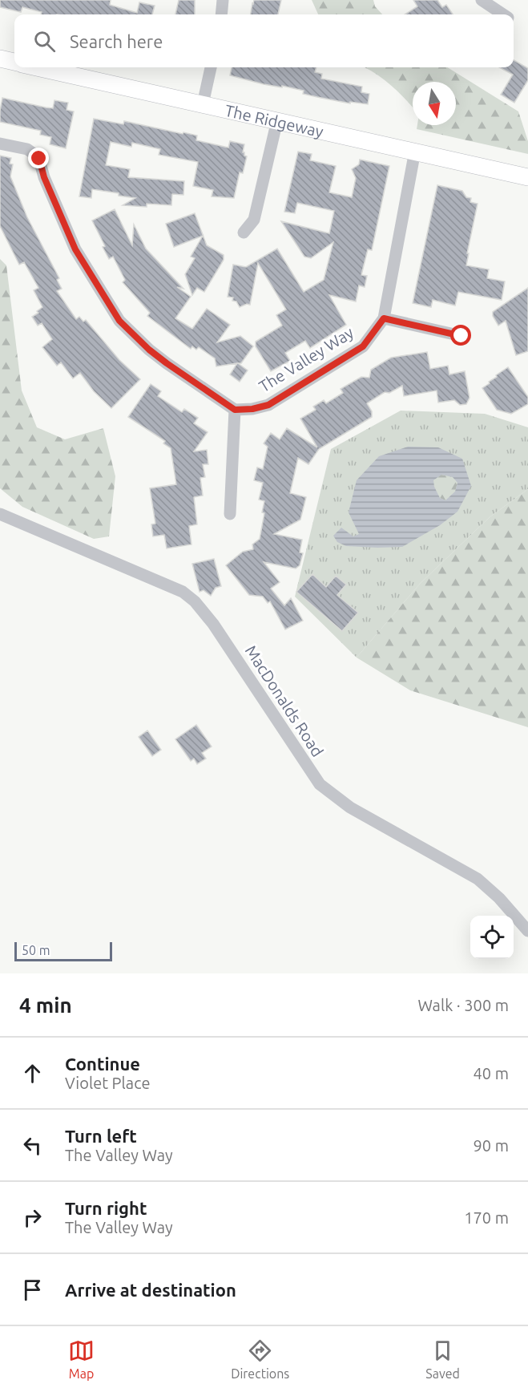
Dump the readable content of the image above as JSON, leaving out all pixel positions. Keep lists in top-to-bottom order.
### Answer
{
  "streets": {
    "street": ["The Ridgeway", "The Valley Way", "MacDonalds Road"]
  },
  "crossings": [
    ["The Ridgeway", "The Valley Way"]
  ],
  "scale_bar": "50 m",
  "north": "bottom",
  "page": {
    "search": "Search here",
    "scale": "50 m",
    "heading": ["4 min", "Walk · 300 m"],
    "list": [
      ["Continue", "Violet Place", "40 m"],
      ["Turn left", "The Valley Way", "90 m"],
      ["Turn right", "The Valley Way", "170 m"],
      "Arrive at destination"
    ],
    "nav": ["Map", "Directions", "Saved"]
  }
}
